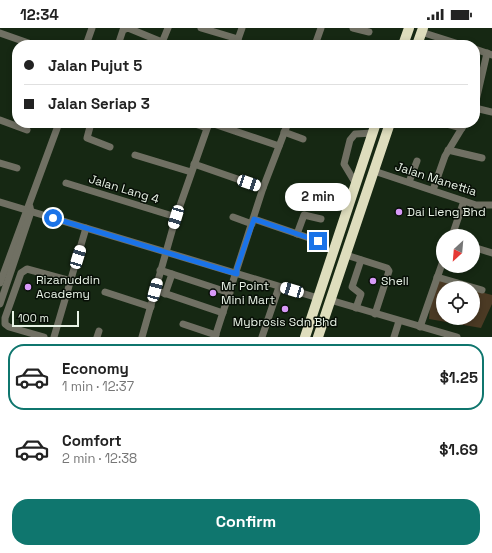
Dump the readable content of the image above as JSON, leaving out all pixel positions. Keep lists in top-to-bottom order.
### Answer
{
  "streets": {
    "street": ["Jalan Manettia", "Jalan Lang 4"]
  },
  "places": [
    "Dai Lieng Bhd",
    "Shell",
    "Rizanuddin Academy",
    "Mr Point Mini Mart",
    "Mybrosis Sdn Bhd"
  ],
  "scale_bar": "100 m",
  "north": "bottom left",
  "page": {
    "status": "12:34",
    "banner": ["Jalan Pujut 5", "Jalan Seriap 3"],
    "bubble": "2 min",
    "scale": "100 m",
    "list": [
      {
        "name": "Economy",
        "note": "1 min · 12:37",
        "value": "$1.25"
      },
      {
        "name": "Comfort",
        "note": "2 min · 12:38",
        "value": "$1.69"
      }
    ],
    "buttons": "Confirm"
  }
}
